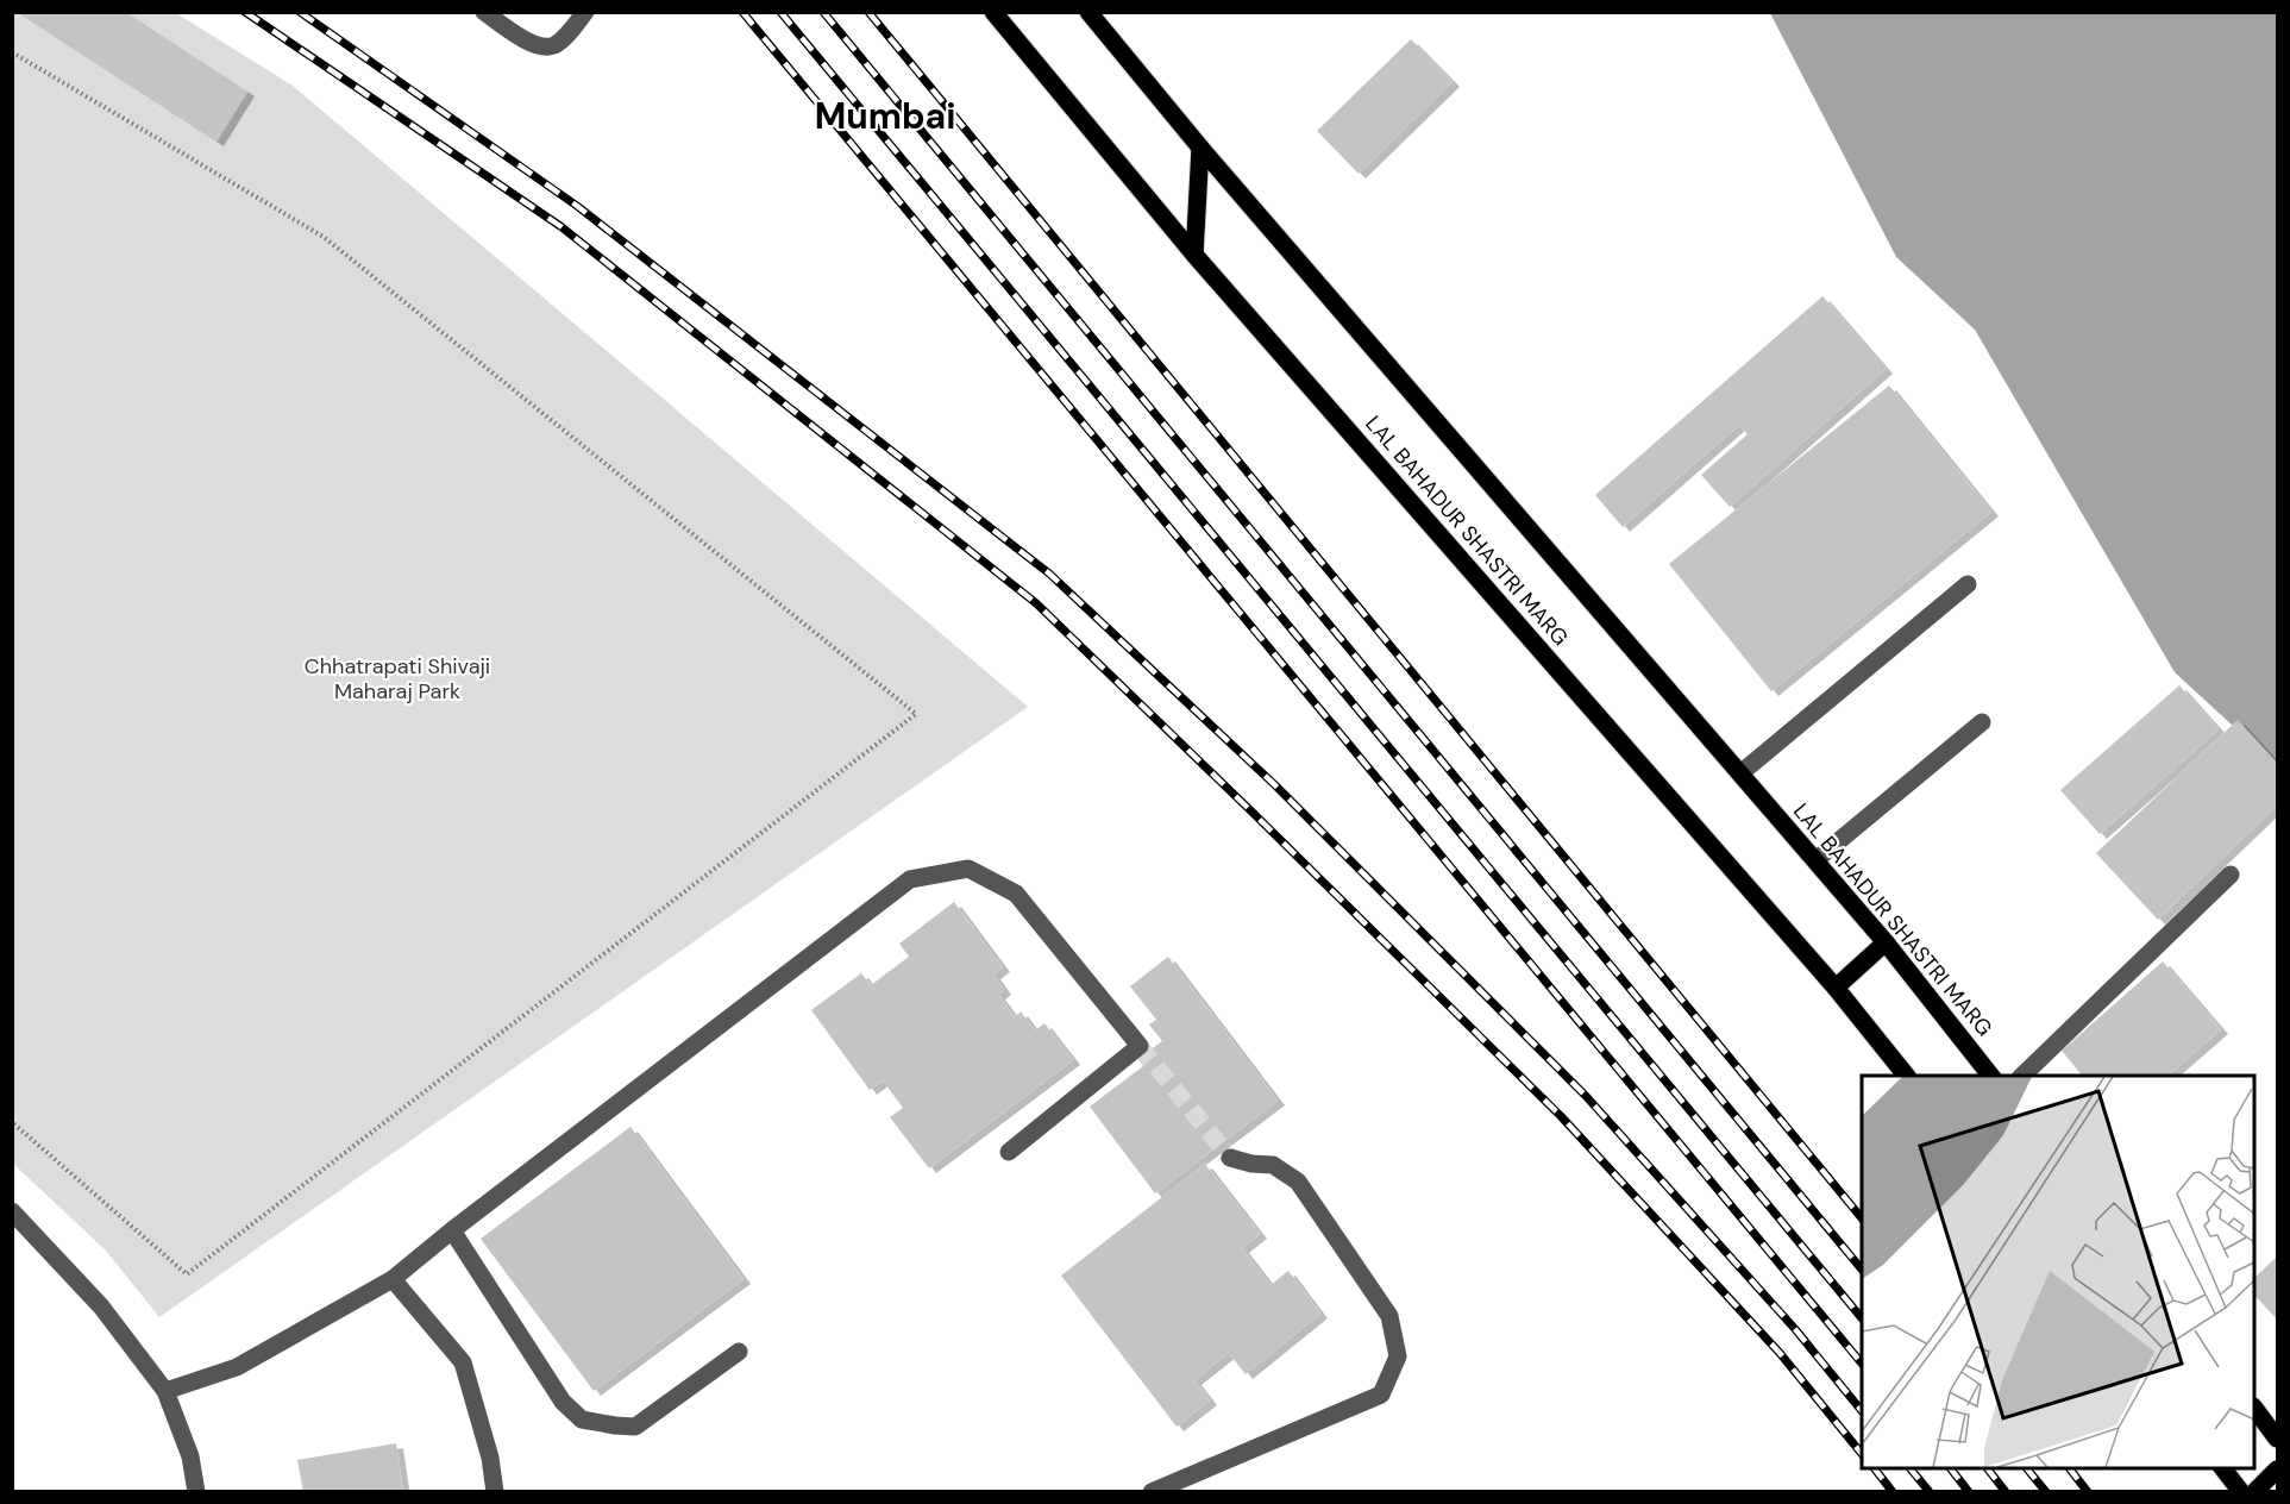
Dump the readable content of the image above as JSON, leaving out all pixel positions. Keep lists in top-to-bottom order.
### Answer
{
  "streets": {
    "main road": ["LAL BAHADUR SHASTRI MARG"]
  },
  "districts": ["Mumbai"],
  "parks": ["Chhatrapati Shivaji Maharaj Park"]
}
